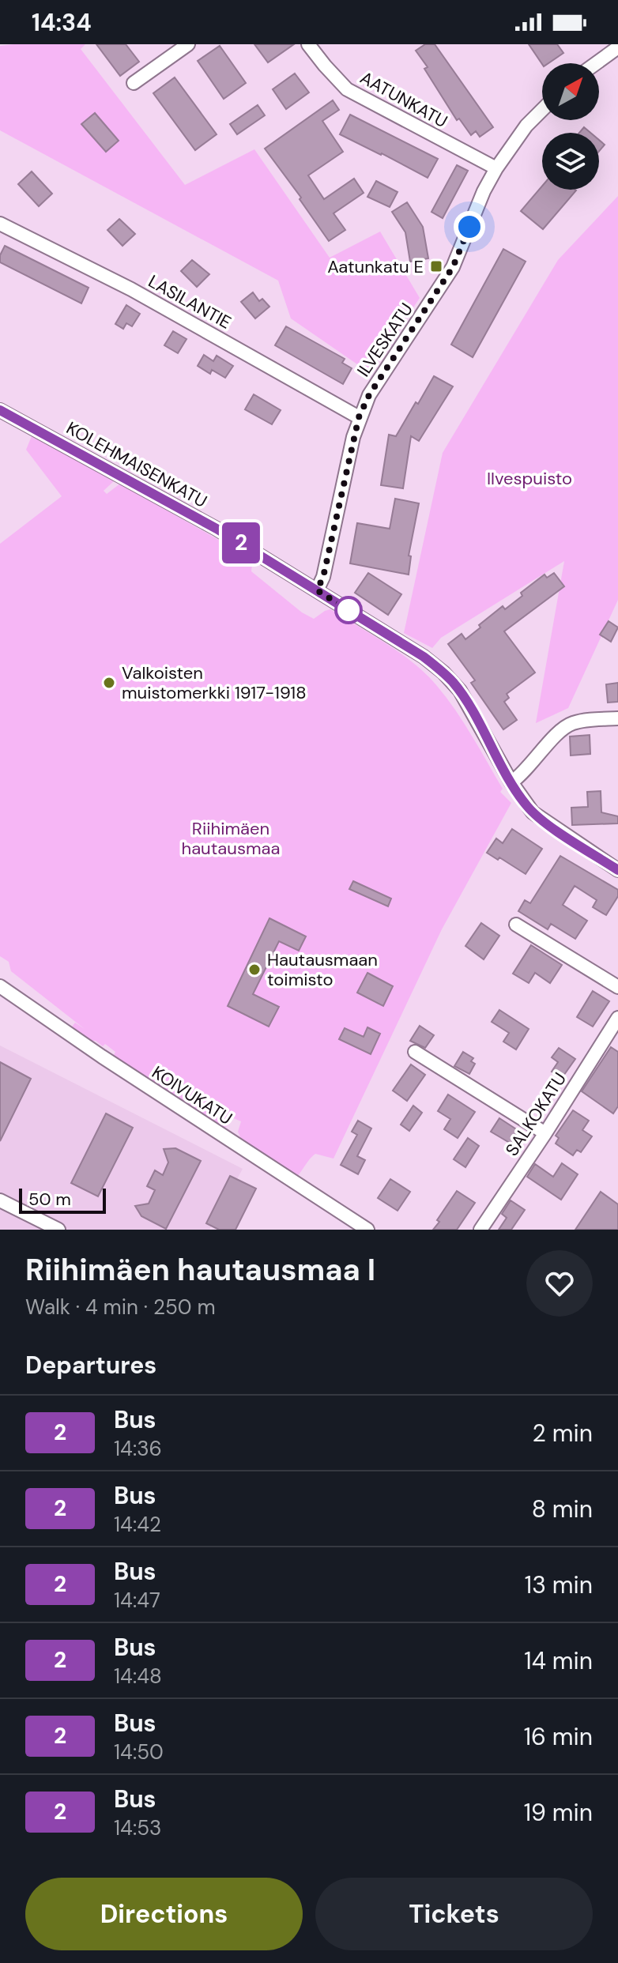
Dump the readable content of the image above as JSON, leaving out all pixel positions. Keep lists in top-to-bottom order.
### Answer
{
  "streets": {
    "street": [
      "AATUNKATU",
      "LASILANTIE",
      "ILVESKATU",
      "KOLEHMAISENKATU",
      "KOIVUKATU",
      "SALKOKATU"
    ]
  },
  "crossings": [
    ["AATUNKATU", "ILVESKATU"],
    ["LASILANTIE", "ILVESKATU"],
    ["ILVESKATU", "KOLEHMAISENKATU"]
  ],
  "parks": ["Ilvespuisto", "Riihimäen hautausmaa"],
  "places": {
    "transit": ["Aatunkatu E"],
    "other": ["Valkoisten muistomerkki 1917-1918", "Hautausmaan toimisto"]
  },
  "lines": ["bus line 2"],
  "scale_bar": "50 m",
  "north": "top right",
  "page": {
    "status": "14:34",
    "on_map": "2",
    "scale": "50 m",
    "heading": [
      ["Riihimäen hautausmaa I", "Walk · 4 min · 250 m"],
      "Departures"
    ],
    "list": [
      {
        "mark": "2",
        "name": "Bus",
        "note": "14:36",
        "value": "2 min"
      },
      {
        "mark": "2",
        "name": "Bus",
        "note": "14:42",
        "value": "8 min"
      },
      {
        "mark": "2",
        "name": "Bus",
        "note": "14:47",
        "value": "13 min"
      },
      {
        "mark": "2",
        "name": "Bus",
        "note": "14:48",
        "value": "14 min"
      },
      {
        "mark": "2",
        "name": "Bus",
        "note": "14:50",
        "value": "16 min"
      },
      {
        "mark": "2",
        "name": "Bus",
        "note": "14:53",
        "value": "19 min"
      }
    ],
    "buttons": ["Directions", "Tickets"]
  }
}
